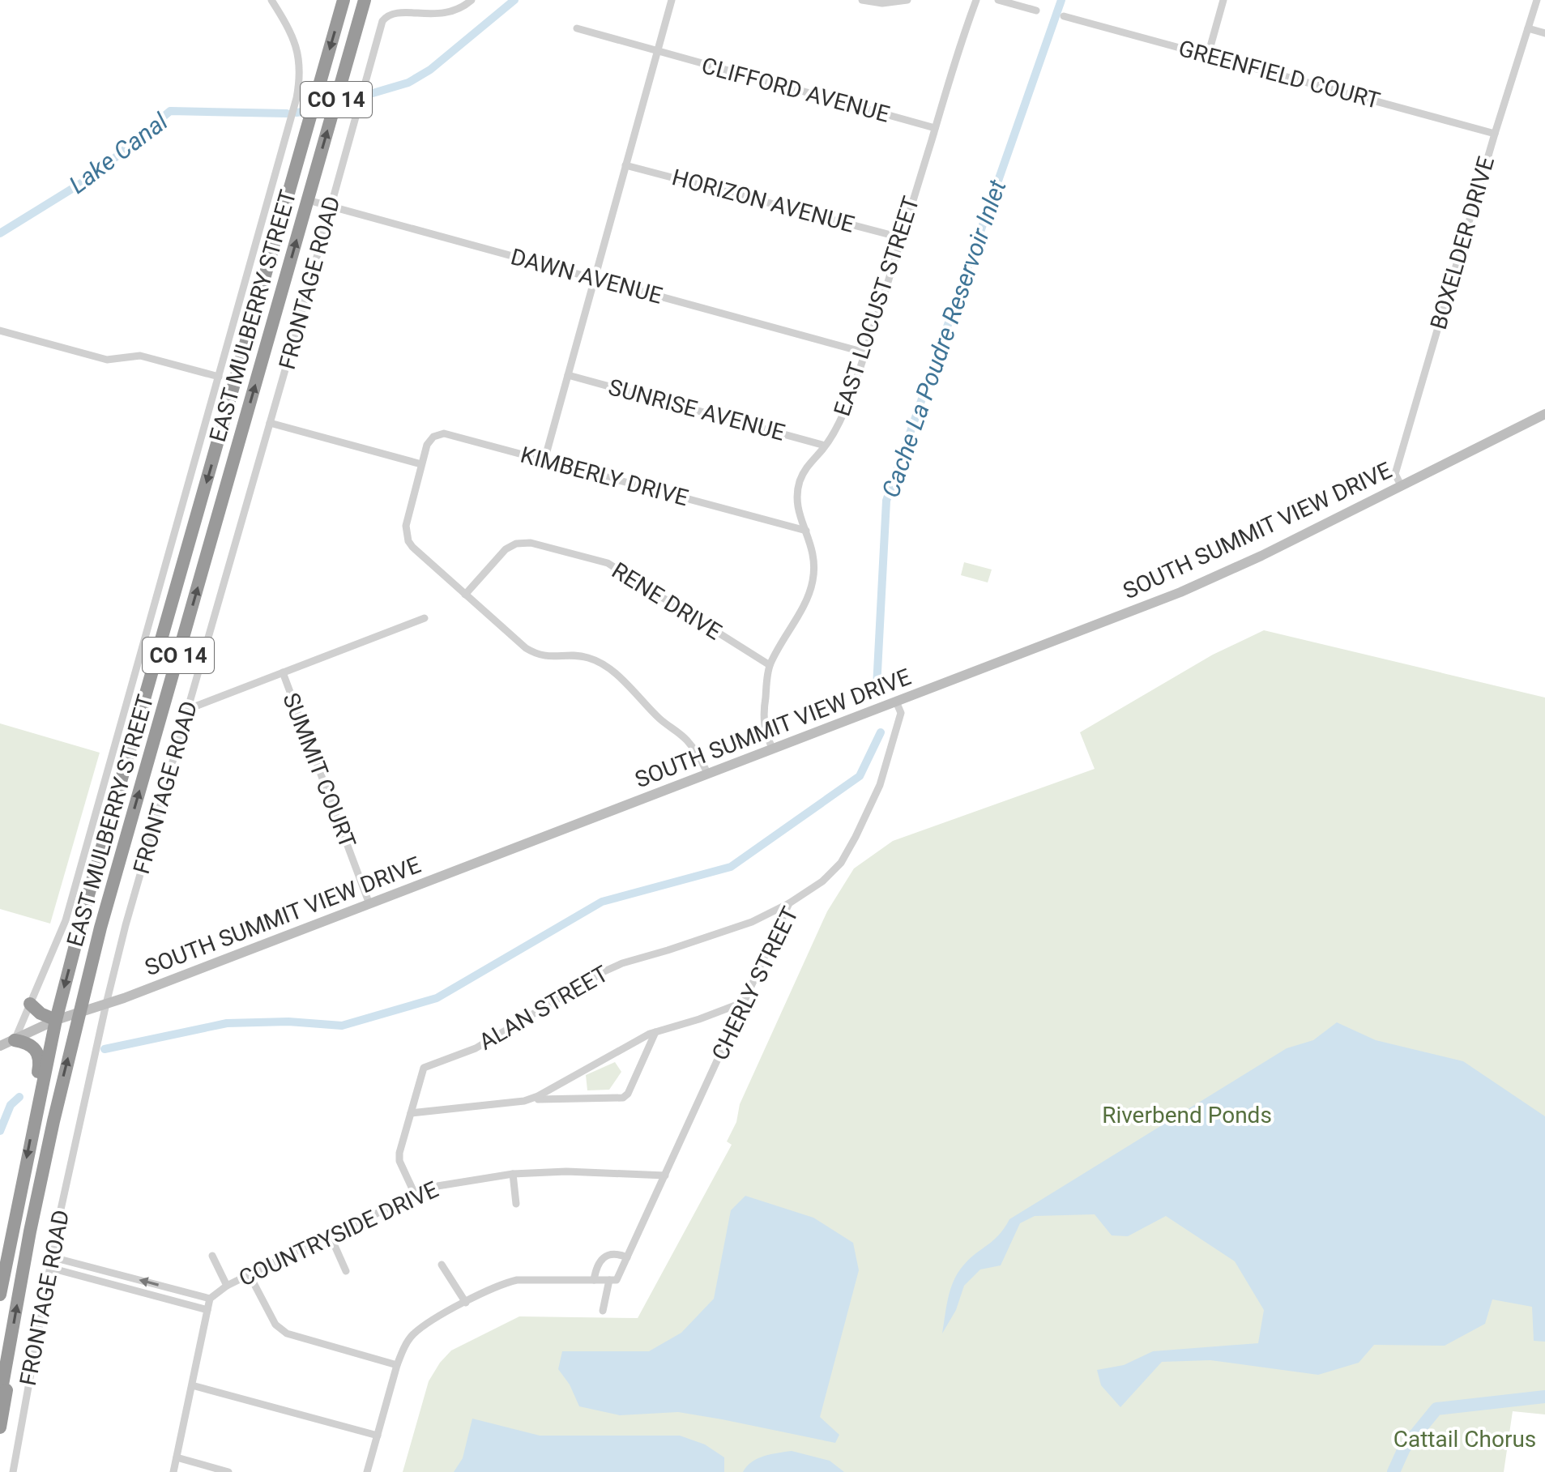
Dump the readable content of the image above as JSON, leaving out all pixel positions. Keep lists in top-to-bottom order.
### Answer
{
  "streets": {
    "highway": ["CO 14", "EAST MULBERRY STREET"],
    "street": [
      "GREENFIELD COURT",
      "CLIFFORD AVENUE",
      "HORIZON AVENUE",
      "BOXELDER DRIVE",
      "DAWN AVENUE",
      "FRONTAGE ROAD",
      "EAST LOCUST STREET",
      "SUNRISE AVENUE",
      "KIMBERLY DRIVE",
      "SOUTH SUMMIT VIEW DRIVE",
      "RENE DRIVE",
      "SUMMIT COURT",
      "CHERLY STREET",
      "ALAN STREET",
      "COUNTRYSIDE DRIVE"
    ]
  },
  "crossings": [
    ["GREENFIELD COURT", "BOXELDER DRIVE"],
    ["CLIFFORD AVENUE", "EAST LOCUST STREET"],
    ["HORIZON AVENUE", "EAST LOCUST STREET"],
    ["BOXELDER DRIVE", "SOUTH SUMMIT VIEW DRIVE"],
    ["DAWN AVENUE", "FRONTAGE ROAD"],
    ["DAWN AVENUE", "EAST LOCUST STREET"],
    ["DAWN AVENUE", "EAST MULBERRY STREET"],
    ["FRONTAGE ROAD", "SOUTH SUMMIT VIEW DRIVE"],
    ["EAST LOCUST STREET", "SUNRISE AVENUE"],
    ["EAST LOCUST STREET", "KIMBERLY DRIVE"],
    ["EAST LOCUST STREET", "SOUTH SUMMIT VIEW DRIVE"],
    ["EAST LOCUST STREET", "RENE DRIVE"],
    ["EAST MULBERRY STREET", "SOUTH SUMMIT VIEW DRIVE"],
    ["KIMBERLY DRIVE", "SOUTH SUMMIT VIEW DRIVE"],
    ["KIMBERLY DRIVE", "RENE DRIVE"],
    ["SOUTH SUMMIT VIEW DRIVE", "SUMMIT COURT"],
    ["SOUTH SUMMIT VIEW DRIVE", "CHERLY STREET"],
    ["CHERLY STREET", "ALAN STREET"],
    ["CHERLY STREET", "COUNTRYSIDE DRIVE"],
    ["ALAN STREET", "COUNTRYSIDE DRIVE"]
  ],
  "water": ["Lake Canal", "Cache La Poudre Reservoir Inlet"],
  "parks": ["Riverbend Ponds", "Cattail Chorus"]
}
